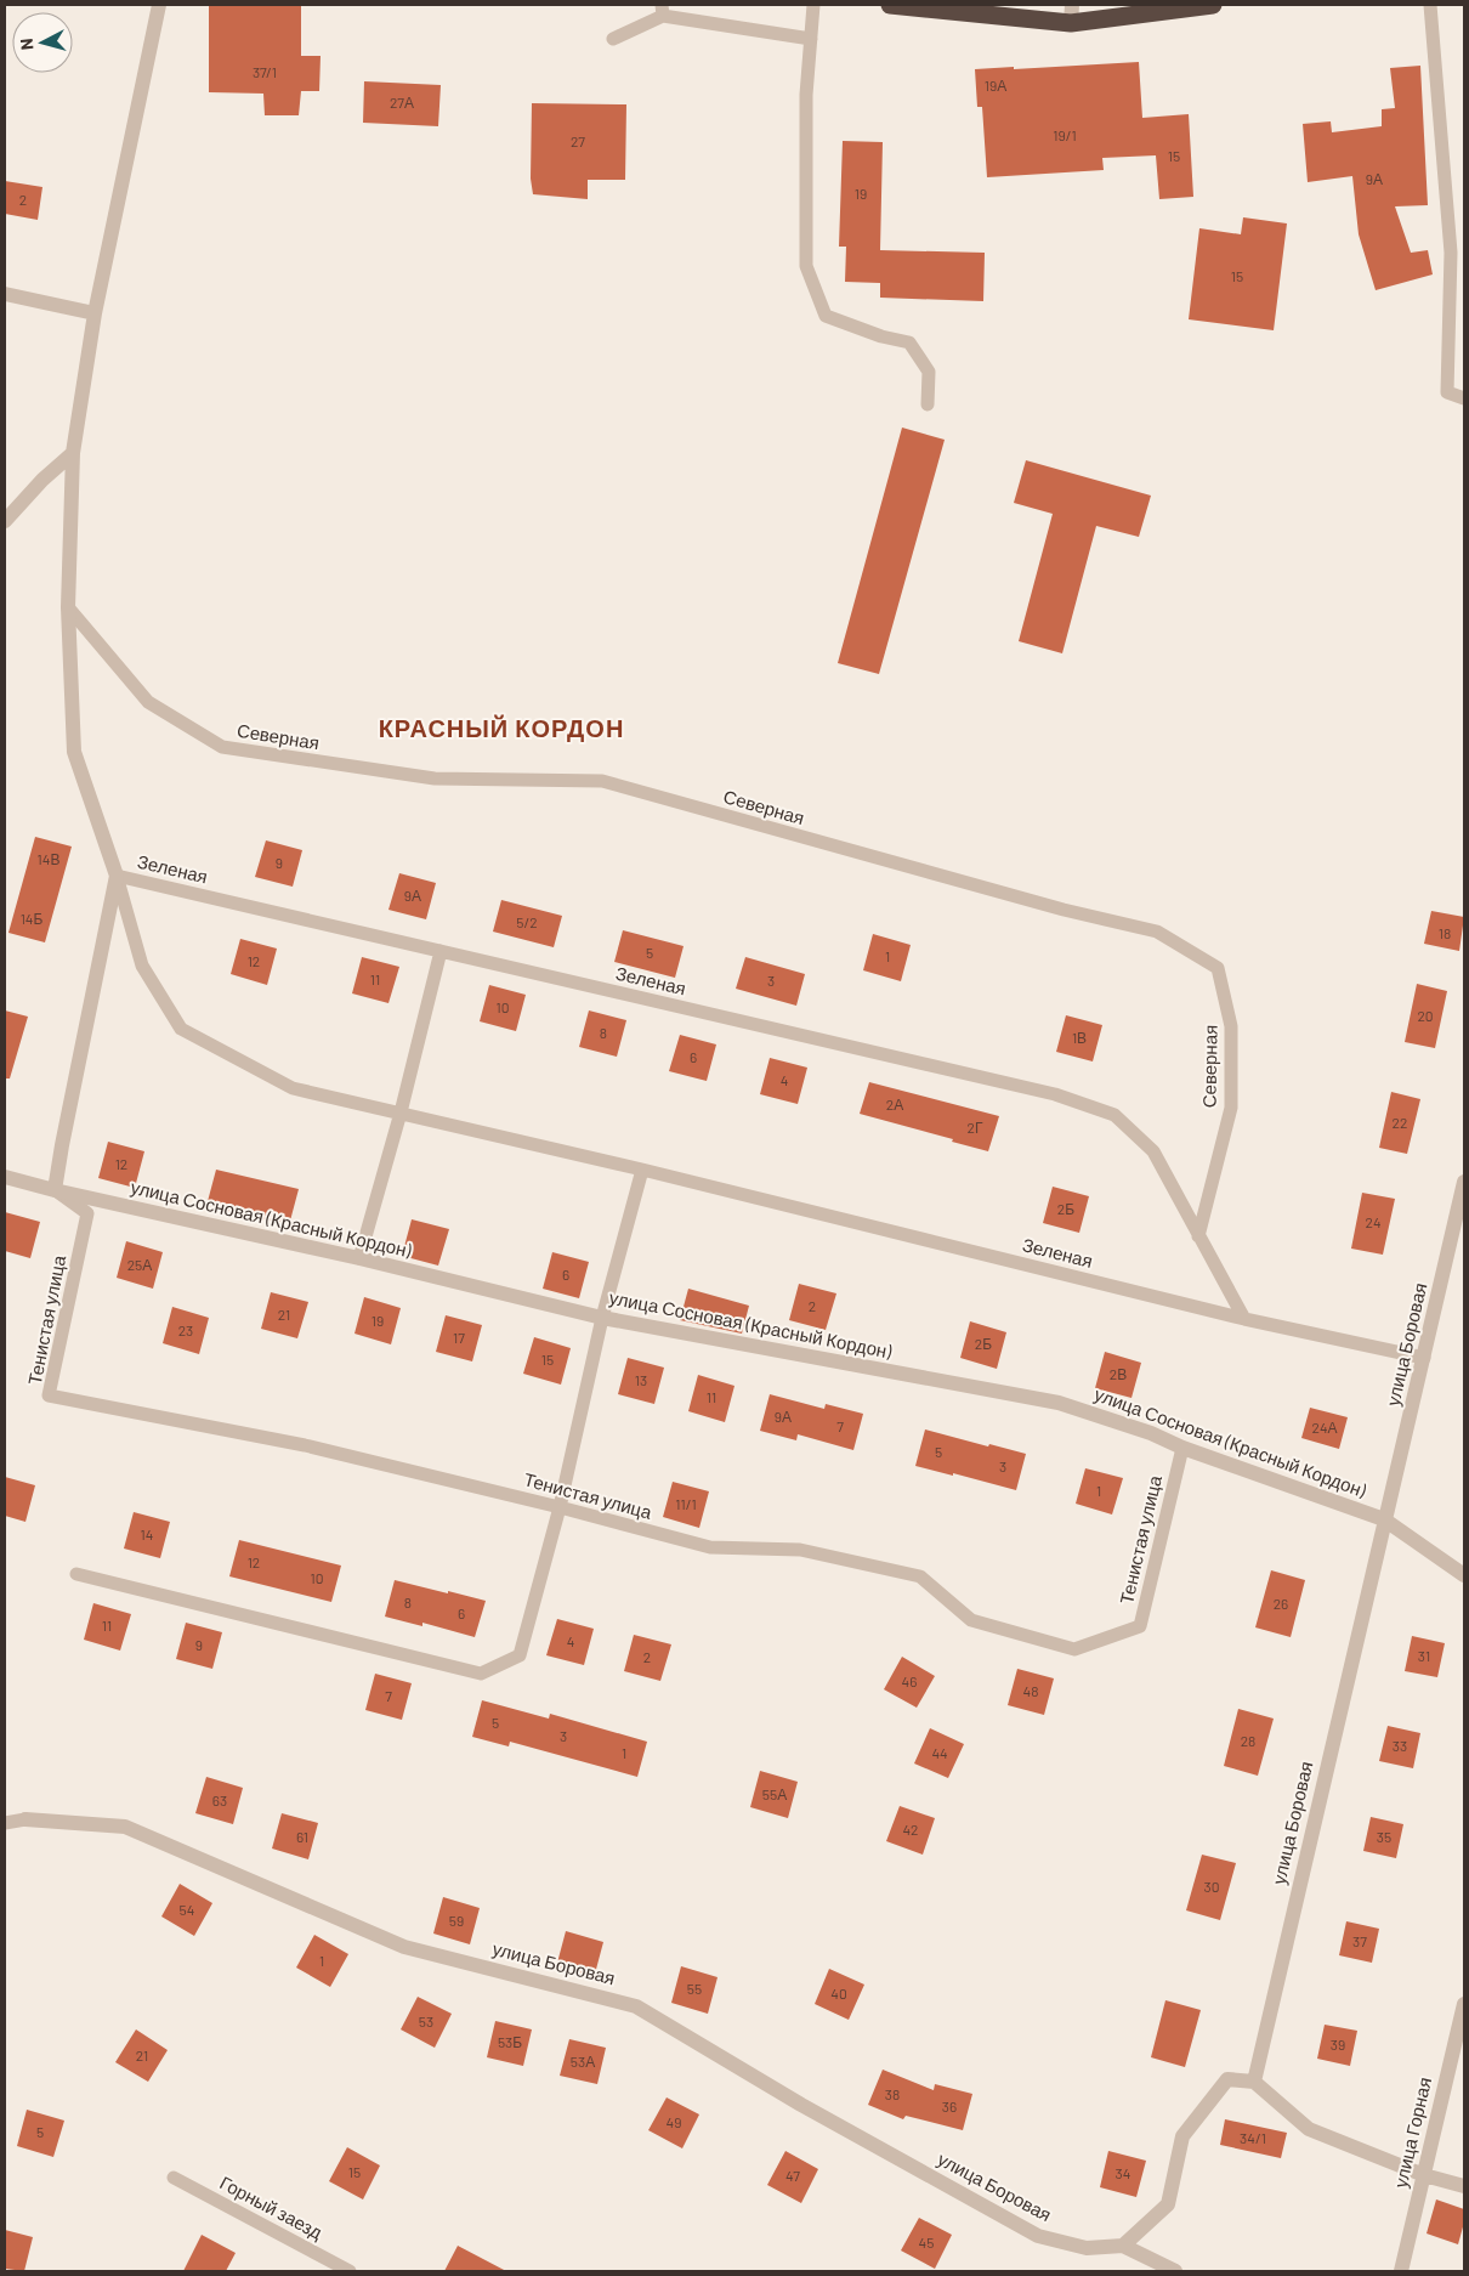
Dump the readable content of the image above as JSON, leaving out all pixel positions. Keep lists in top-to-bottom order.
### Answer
{
  "streets": {
    "street": ["улица Сосновая (Красный Кордон)", "улица Боровая", "улица Горная"],
    "lane": [
      "Северная",
      "Зеленая",
      "Тенистая улица",
      "Горный заезд"
    ]
  },
  "crossings": [
    ["Северная", "Зеленая"],
    ["Зеленая", "улица Боровая"],
    ["улица Сосновая (Красный Кордон)", "Тенистая улица"],
    ["улица Сосновая (Красный Кордон)", "улица Боровая"]
  ],
  "districts": ["КРАСНЫЙ КОРДОН"],
  "house_numbers": [
    "37/1",
    "19А",
    "27А",
    "19/1",
    "27",
    "15",
    "9А",
    "19",
    "2",
    "15",
    "14В",
    "9",
    "9А",
    "14Б",
    "5/2",
    "18",
    "5",
    "1",
    "12",
    "11",
    "3",
    "10",
    "20",
    "8",
    "1В",
    "6",
    "4",
    "2А",
    "22",
    "2Г",
    "12",
    "2Б",
    "24",
    "25А",
    "6",
    "2",
    "21",
    "19",
    "23",
    "17",
    "2Б",
    "15",
    "2В",
    "13",
    "11",
    "9А",
    "7",
    "24А",
    "5",
    "3",
    "1",
    "11/1",
    "14",
    "12",
    "10",
    "8",
    "26",
    "6",
    "11",
    "4",
    "9",
    "31",
    "2",
    "46",
    "48",
    "7",
    "5",
    "3",
    "28",
    "33",
    "1",
    "44",
    "55А",
    "63",
    "42",
    "61",
    "35",
    "30",
    "54",
    "59",
    "37",
    "1",
    "55",
    "40",
    "53",
    "53Б",
    "39",
    "21",
    "53А",
    "38",
    "36",
    "49",
    "5",
    "34/1",
    "15",
    "34",
    "47",
    "45"
  ],
  "north": "left"
}
